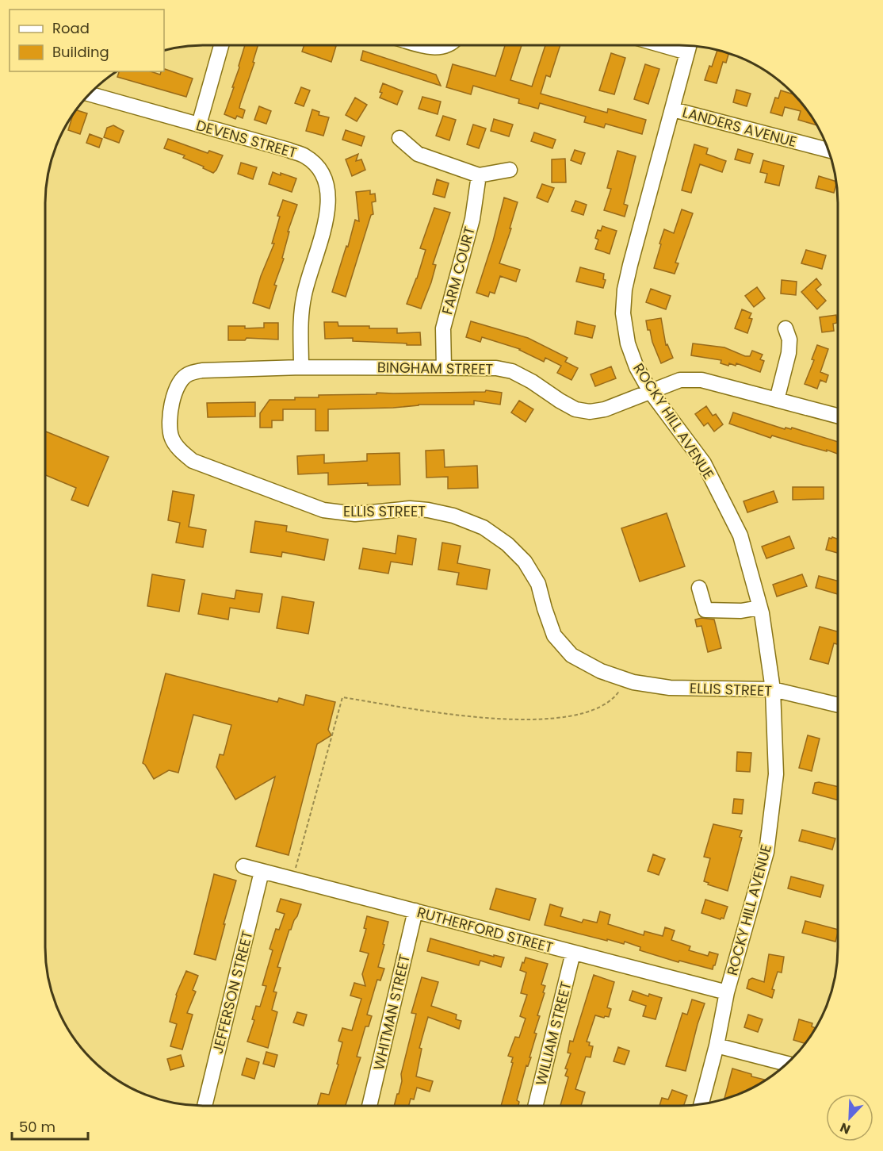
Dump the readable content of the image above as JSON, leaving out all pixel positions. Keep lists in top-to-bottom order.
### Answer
{
  "streets": {
    "street": [
      "LANDERS AVENUE",
      "DEVENS STREET",
      "FARM COURT",
      "BINGHAM STREET",
      "ROCKY HILL AVENUE",
      "ELLIS STREET",
      "RUTHERFORD STREET",
      "JEFFERSON STREET",
      "WHITMAN STREET",
      "WILLIAM STREET"
    ]
  },
  "crossings": [
    ["LANDERS AVENUE", "ROCKY HILL AVENUE"],
    ["DEVENS STREET", "BINGHAM STREET"],
    ["FARM COURT", "BINGHAM STREET"],
    ["BINGHAM STREET", "ROCKY HILL AVENUE"],
    ["BINGHAM STREET", "ELLIS STREET"],
    ["ROCKY HILL AVENUE", "ELLIS STREET"],
    ["ROCKY HILL AVENUE", "RUTHERFORD STREET"],
    ["RUTHERFORD STREET", "JEFFERSON STREET"],
    ["RUTHERFORD STREET", "WHITMAN STREET"],
    ["RUTHERFORD STREET", "WILLIAM STREET"]
  ],
  "legend": ["Road", "Building"],
  "scale_bar": "50 m",
  "north": "bottom left"
}
